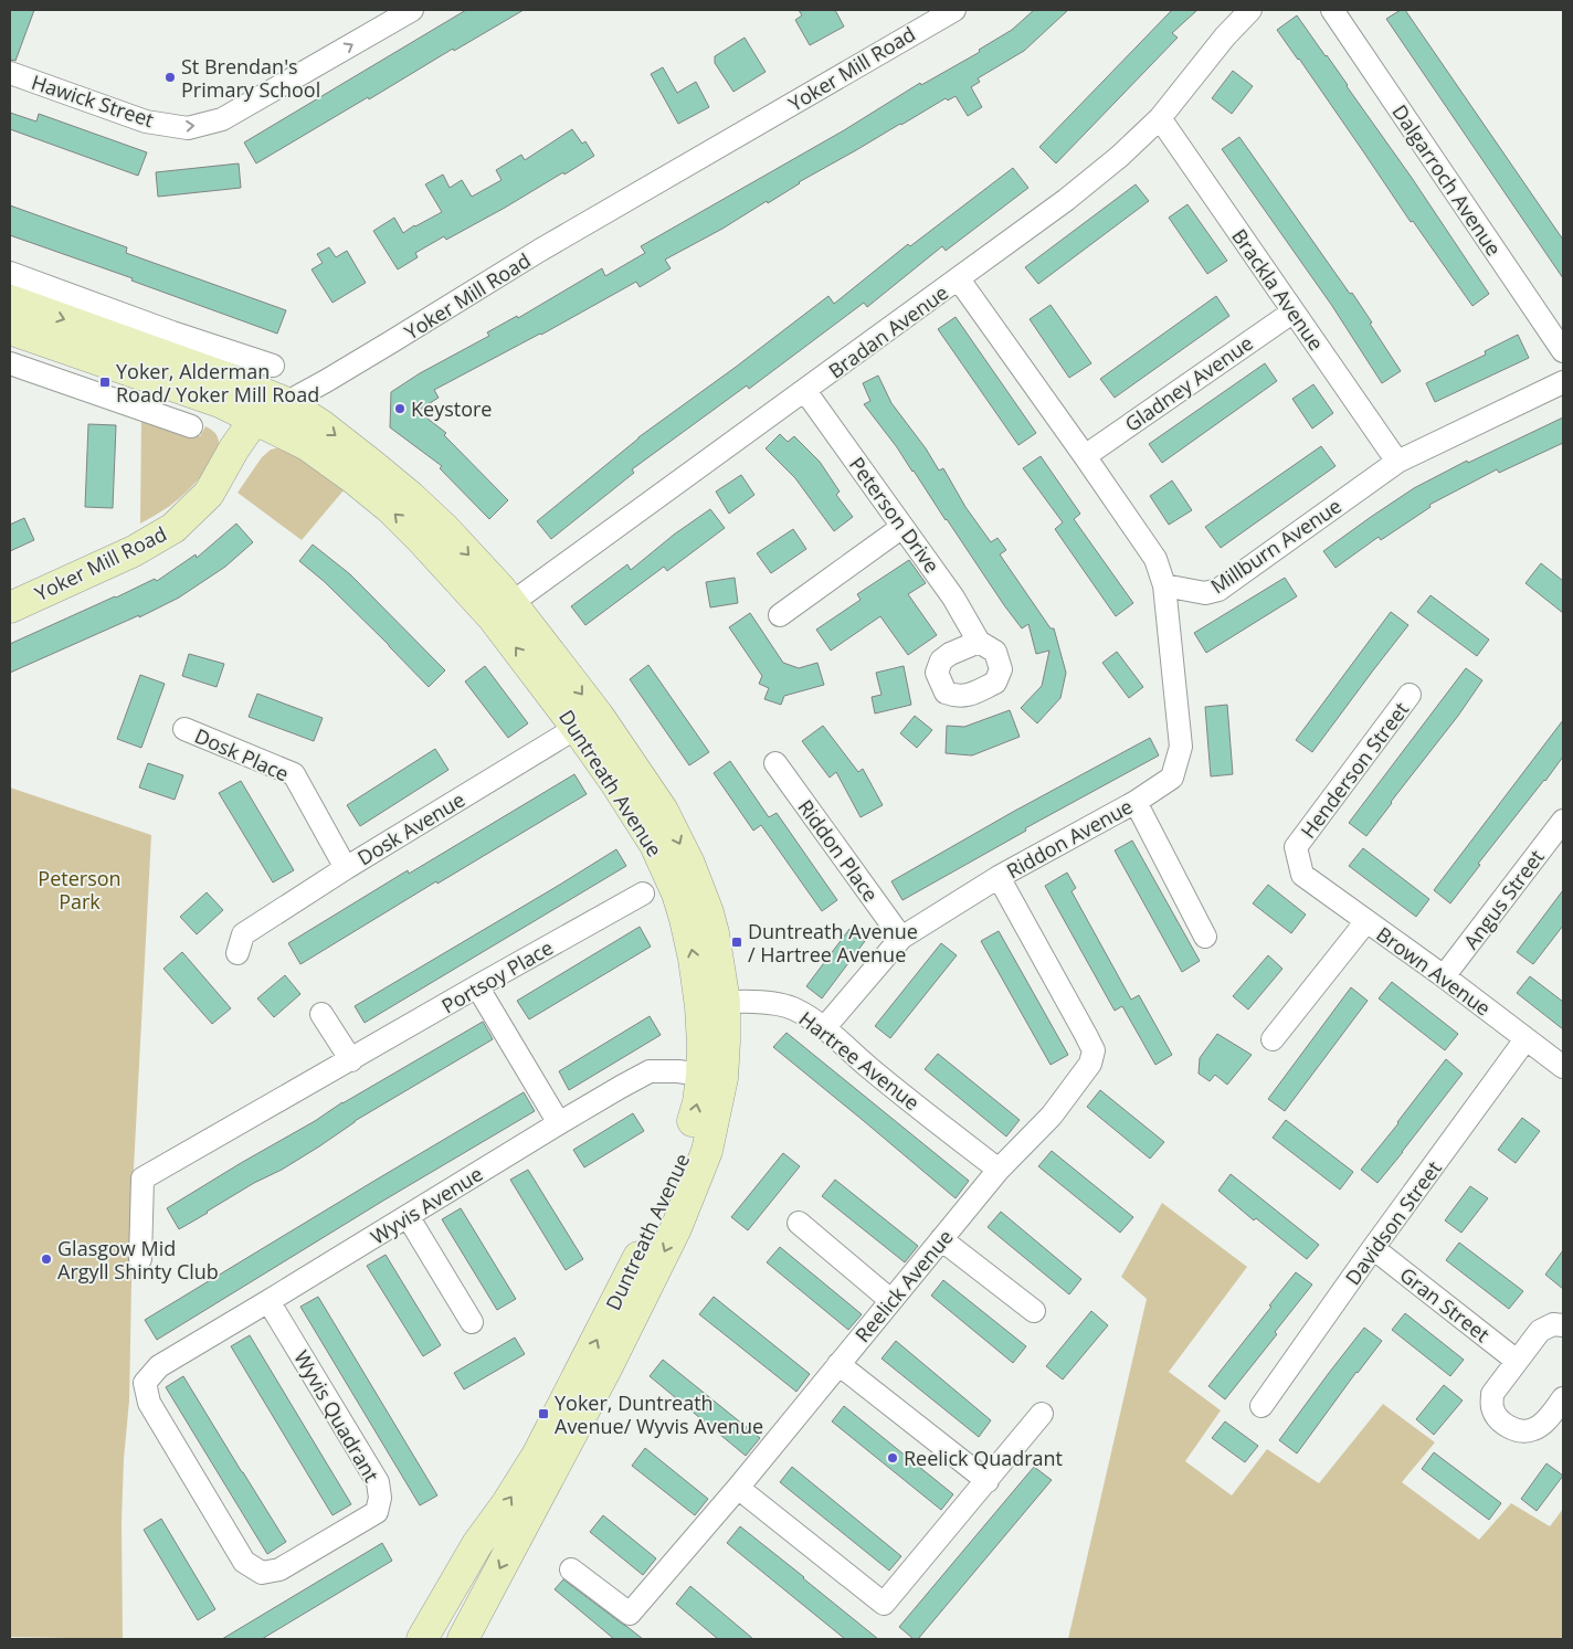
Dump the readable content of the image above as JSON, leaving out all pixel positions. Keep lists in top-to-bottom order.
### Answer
{
  "streets": {
    "street": [
      "Yoker Mill Road",
      "Hawick Street",
      "Dalgarroch Avenue",
      "Brackla Avenue",
      "Bradan Avenue",
      "Gladney Avenue",
      "Peterson Drive",
      "Millburn Avenue",
      "Dosk Place",
      "Henderson Street",
      "Duntreath Avenue",
      "Dosk Avenue",
      "Riddon Avenue",
      "Riddon Place",
      "Angus Street",
      "Brown Avenue",
      "Portsoy Place",
      "Hartree Avenue",
      "Wyvis Avenue",
      "Davidson Street",
      "Reelick Avenue",
      "Gran Street",
      "Wyvis Quadrant"
    ]
  },
  "crossings": [
    ["Yoker Mill Road", "Duntreath Avenue"],
    ["Brackla Avenue", "Bradan Avenue"],
    ["Brackla Avenue", "Gladney Avenue"],
    ["Brackla Avenue", "Millburn Avenue"],
    ["Bradan Avenue", "Peterson Drive"],
    ["Bradan Avenue", "Duntreath Avenue"],
    ["Millburn Avenue", "Riddon Avenue"],
    ["Dosk Place", "Dosk Avenue"],
    ["Henderson Street", "Brown Avenue"],
    ["Duntreath Avenue", "Dosk Avenue"],
    ["Duntreath Avenue", "Hartree Avenue"],
    ["Duntreath Avenue", "Wyvis Avenue"],
    ["Riddon Avenue", "Riddon Place"],
    ["Riddon Avenue", "Hartree Avenue"],
    ["Riddon Avenue", "Reelick Avenue"],
    ["Angus Street", "Brown Avenue"],
    ["Brown Avenue", "Davidson Street"],
    ["Hartree Avenue", "Reelick Avenue"],
    ["Wyvis Avenue", "Wyvis Quadrant"],
    ["Davidson Street", "Gran Street"]
  ],
  "one_way": ["Hawick Street"],
  "parks": ["Peterson Park"],
  "places": {
    "other": [
      "St Brendan's Primary School",
      "Keystore",
      "Glasgow Mid Argyll Shinty Club",
      "Reelick Quadrant"
    ],
    "transit": ["Yoker, Alderman Road/ Yoker Mill Road", "Duntreath Avenue / Hartree Avenue", "Yoker, Duntreath Avenue/ Wyvis Avenue"]
  }
}
